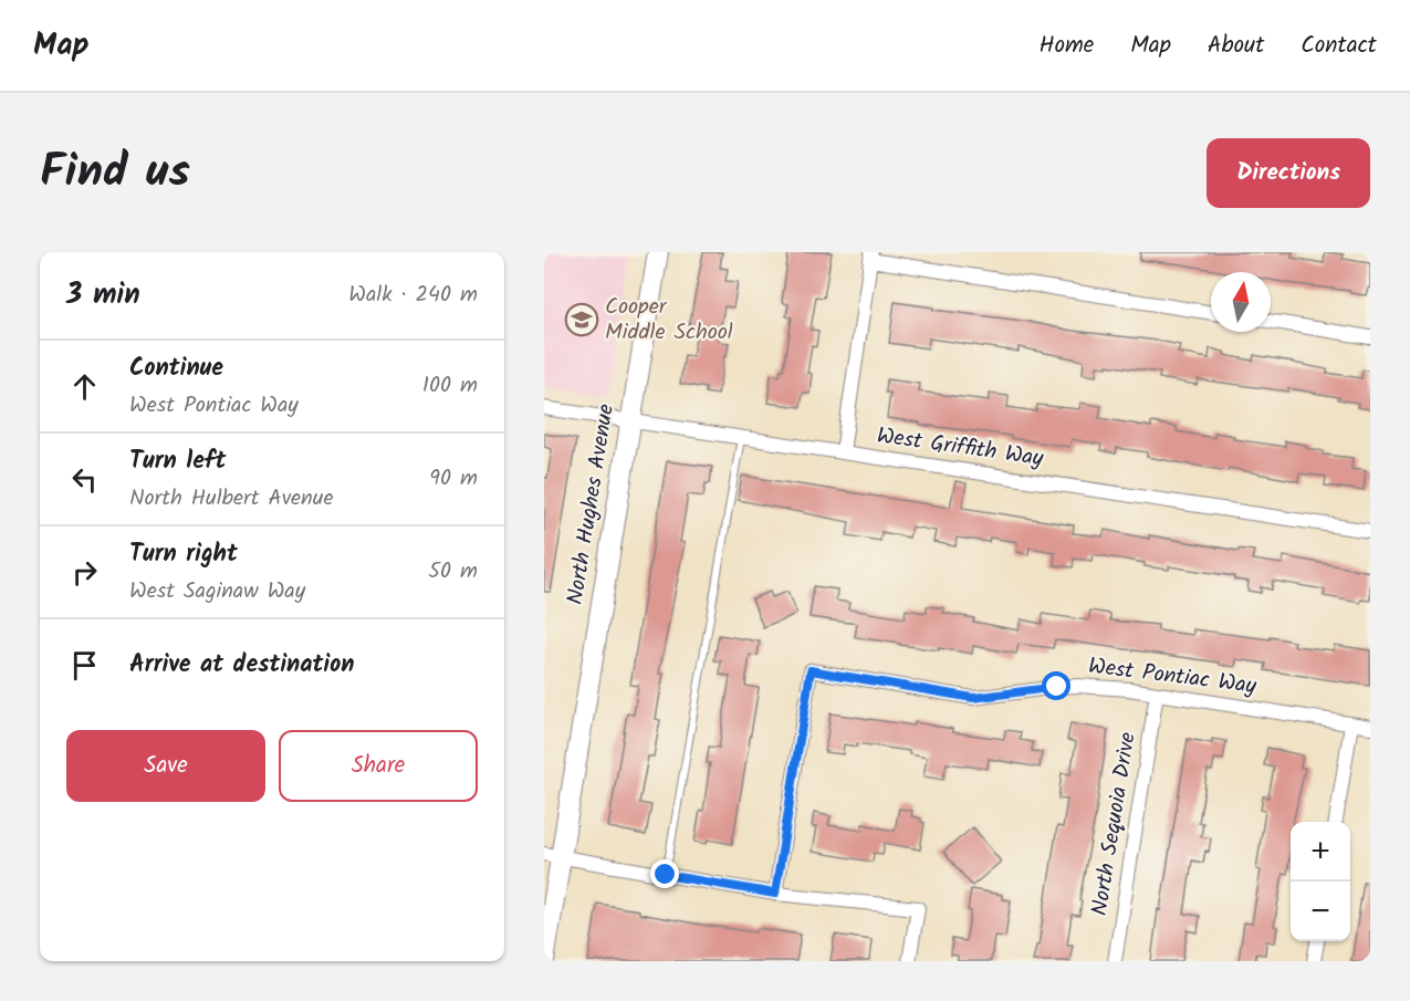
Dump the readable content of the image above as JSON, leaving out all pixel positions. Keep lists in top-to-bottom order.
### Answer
{
  "streets": {
    "street": [
      "West Griffith Way",
      "North Hughes Avenue",
      "West Pontiac Way",
      "North Sequoia Drive"
    ]
  },
  "crossings": [
    ["West Griffith Way", "North Hughes Avenue"],
    ["West Pontiac Way", "North Sequoia Drive"]
  ],
  "places": {
    "school or university": ["Cooper Middle School"]
  },
  "north": "top",
  "page": {
    "header": "Map",
    "nav": [
      "Home",
      "Map",
      "About",
      "Contact"
    ],
    "title": "Find us",
    "buttons": [
      "Directions",
      ["Save", "Share"]
    ],
    "heading": ["3 min", "Walk · 240 m"],
    "list": [
      ["Continue", "West Pontiac Way", "100 m"],
      ["Turn left", "North Hulbert Avenue", "90 m"],
      ["Turn right", "West Saginaw Way", "50 m"],
      "Arrive at destination"
    ],
    "map_buttons": ["+", "−"]
  }
}
